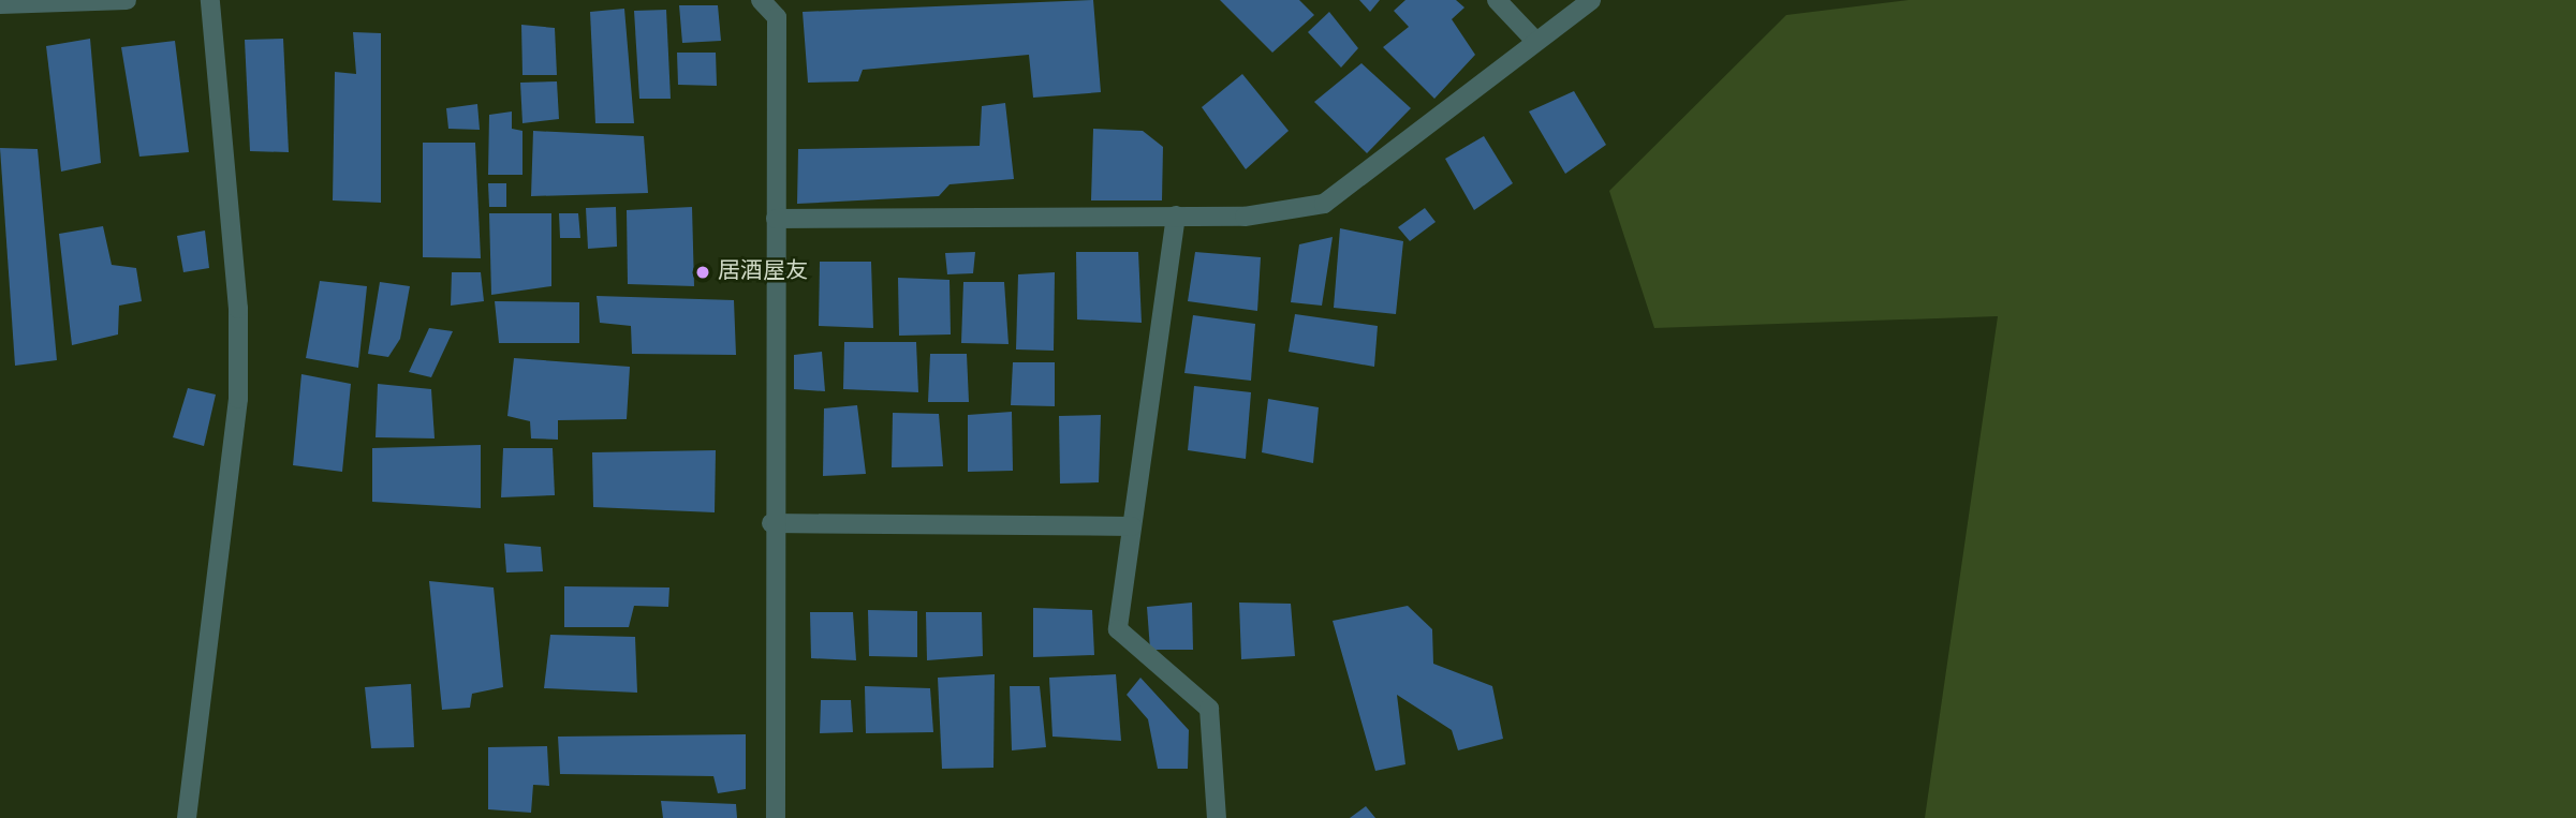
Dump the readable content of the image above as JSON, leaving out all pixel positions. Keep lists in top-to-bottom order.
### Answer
{
  "places": ["居酒屋友"]
}
